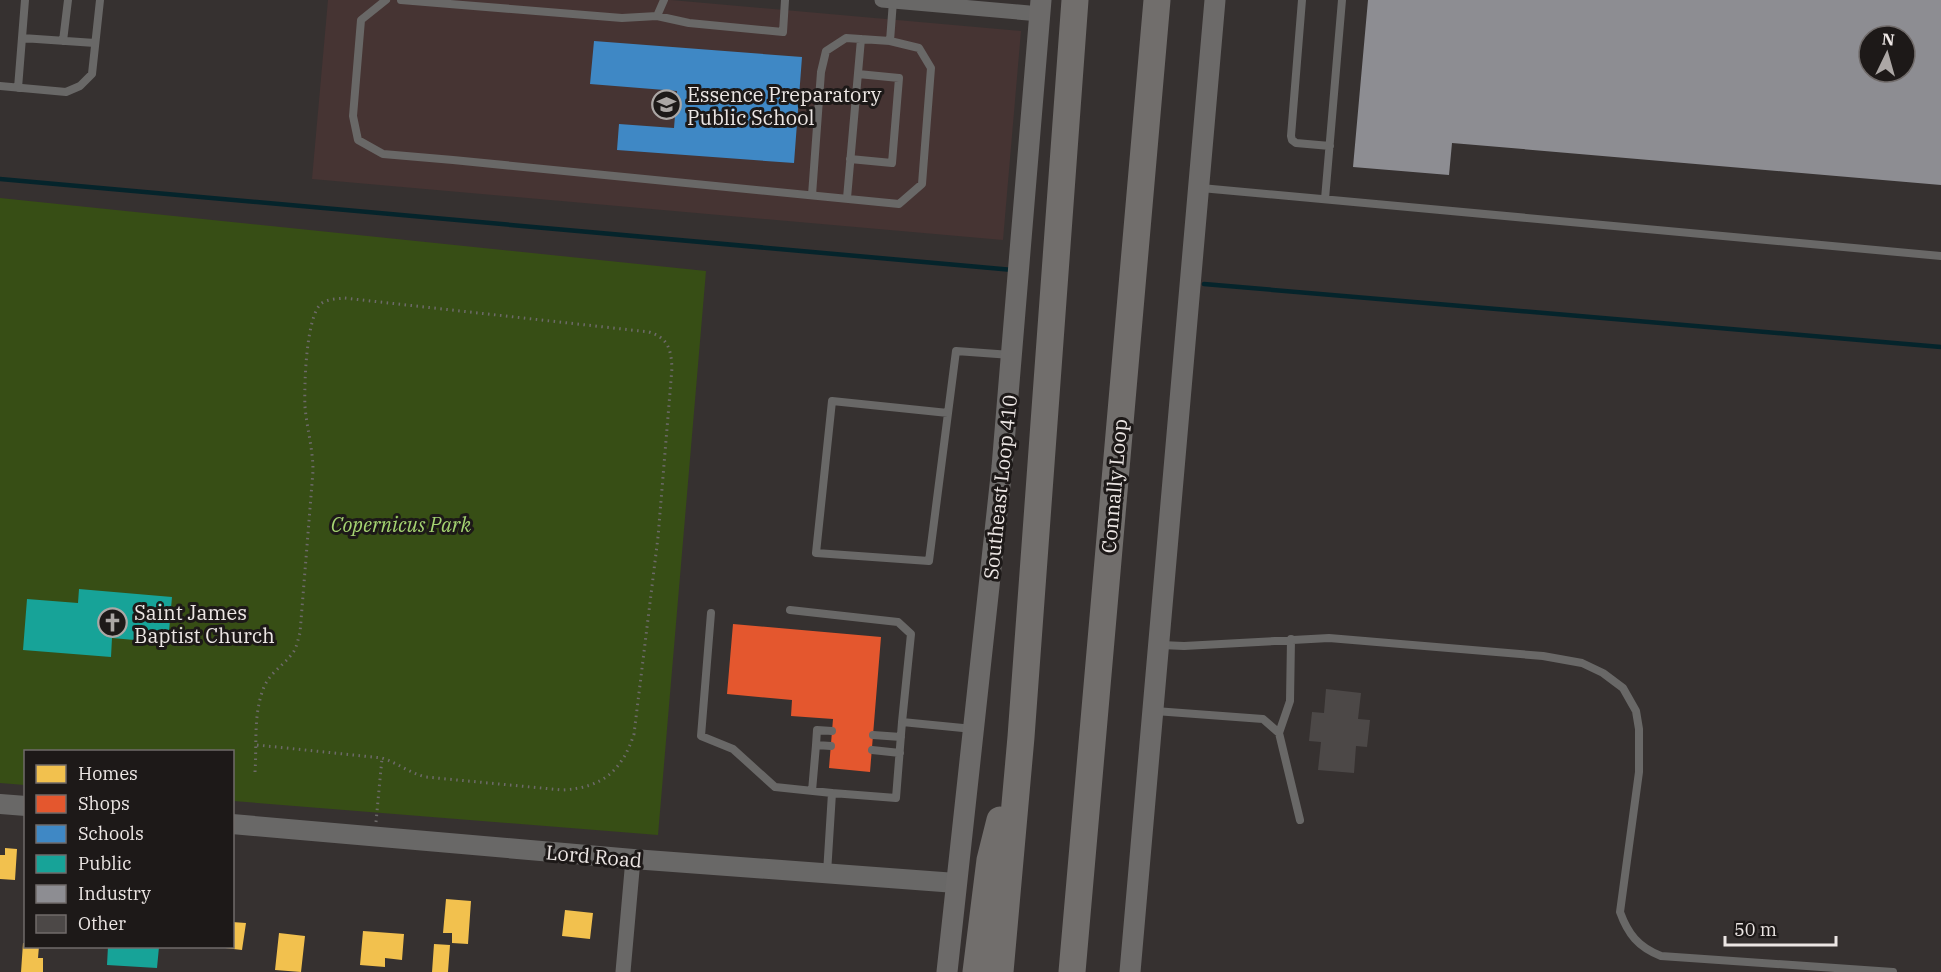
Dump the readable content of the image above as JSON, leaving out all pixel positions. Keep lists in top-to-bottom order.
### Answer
{
  "streets": {
    "highway": ["Connally Loop"],
    "main road": ["Southeast Loop 410"],
    "street": ["Lord Road"]
  },
  "crossings": [
    ["Southeast Loop 410", "Lord Road"]
  ],
  "parks": ["Copernicus Park"],
  "places": {
    "school or university": ["Essence Preparatory Public School"],
    "church": ["Saint James Baptist Church"]
  },
  "legend": [
    "Homes",
    "Shops",
    "Schools",
    "Public",
    "Industry",
    "Other"
  ],
  "scale_bar": "50 m",
  "north": "top"
}
